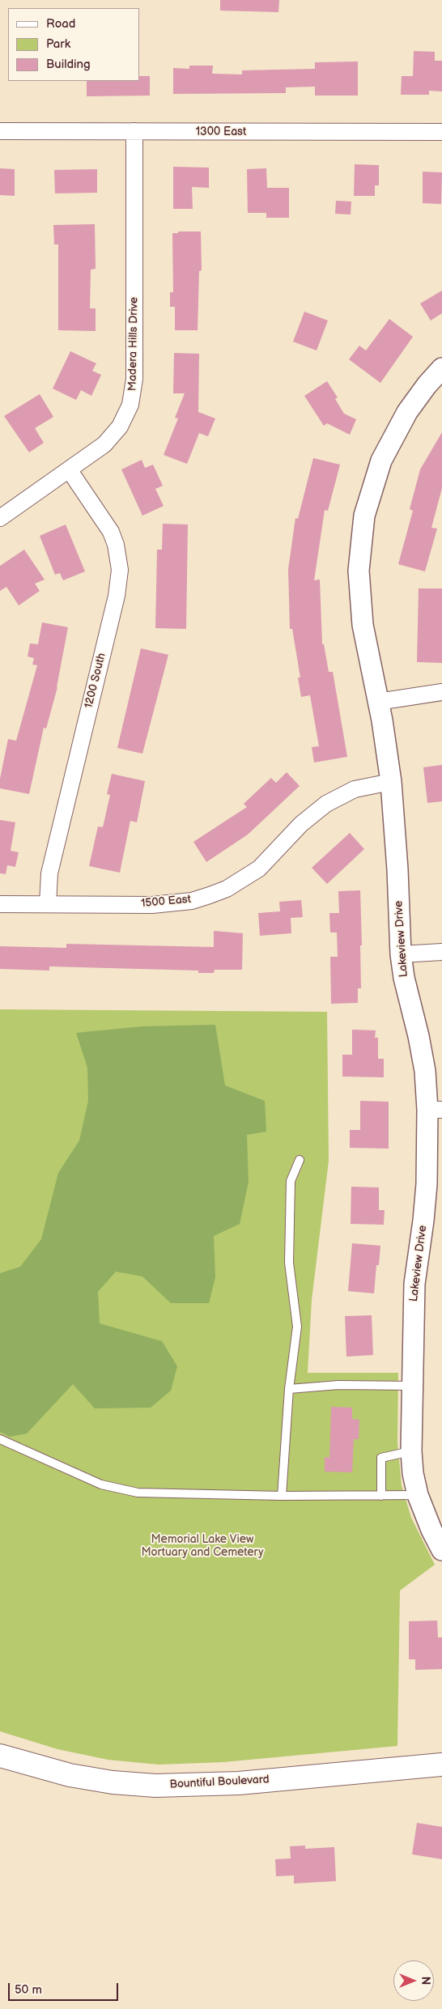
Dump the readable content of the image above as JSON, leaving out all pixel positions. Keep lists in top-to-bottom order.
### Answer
{
  "streets": {
    "main road": ["Bountiful Boulevard"],
    "street": [
      "1300 East",
      "Madera Hills Drive",
      "1200 South",
      "1500 East",
      "Lakeview Drive"
    ]
  },
  "crossings": [
    ["1300 East", "Madera Hills Drive"],
    ["Madera Hills Drive", "1200 South"],
    ["1200 South", "1500 East"],
    ["1500 East", "Lakeview Drive"]
  ],
  "parks": ["Memorial Lake View Mortuary and Cemetery"],
  "legend": ["Road", "Park", "Building"],
  "scale_bar": "50 m",
  "north": "right"
}
